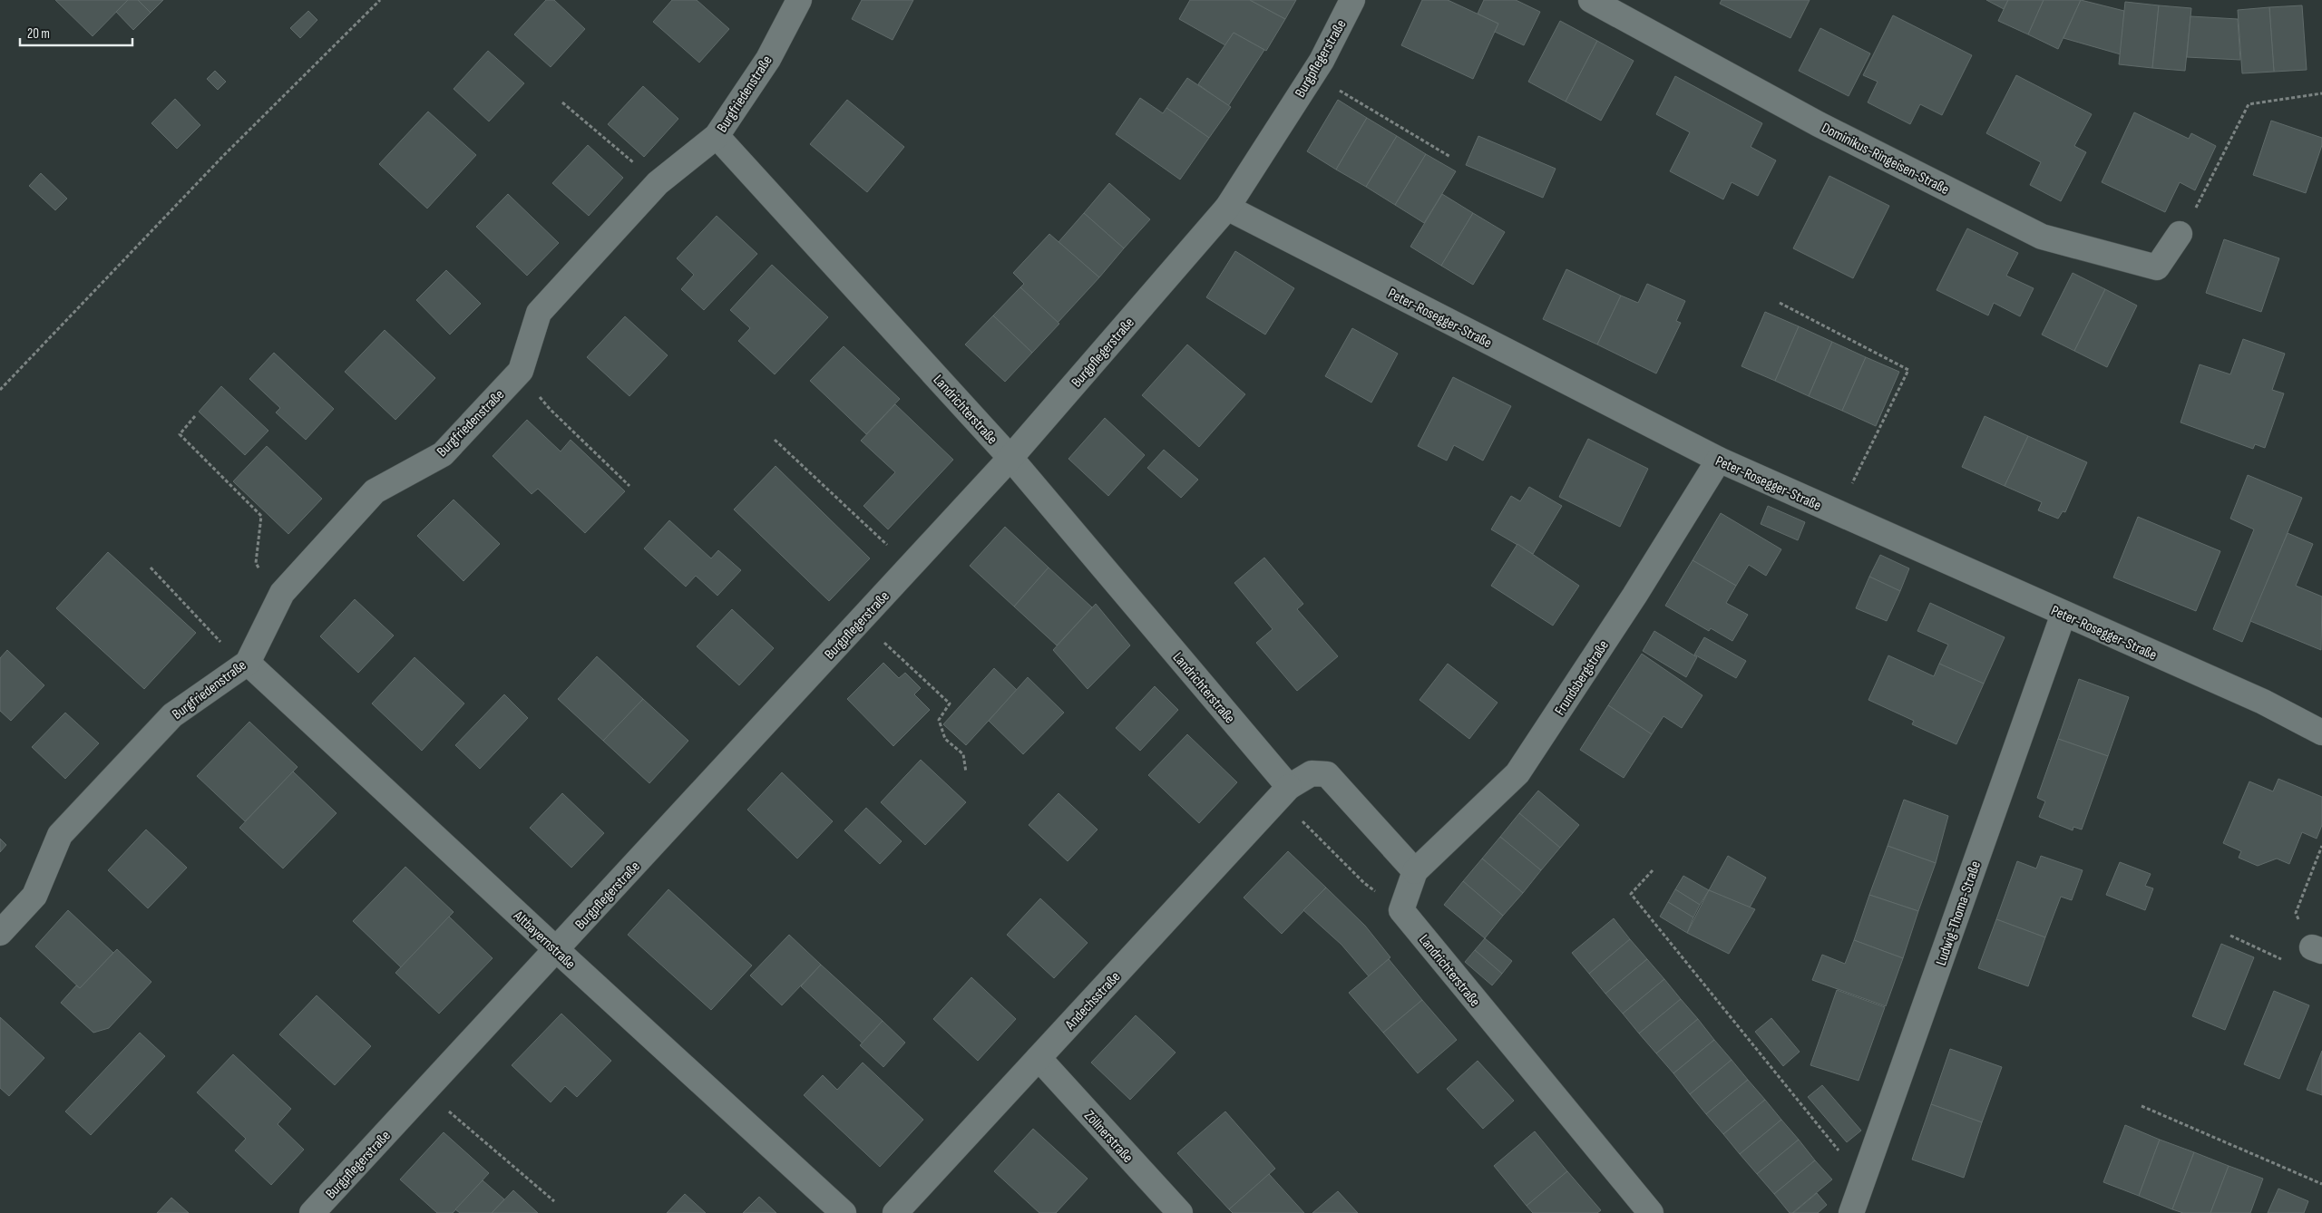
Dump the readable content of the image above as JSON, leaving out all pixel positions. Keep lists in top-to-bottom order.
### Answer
{
  "streets": {
    "street": [
      "Burgpflegerstraße",
      "Burgfriedenstraße",
      "Dominikus-Ringeisen-Straße",
      "Peter-Rosegger-Straße",
      "Landrichterstraße",
      "Frundsbergstraße",
      "Ludwig-Thoma-Straße",
      "Altbayernstraße",
      "Andechsstraße",
      "Zöllnerstraße"
    ]
  },
  "crossings": [
    ["Burgpflegerstraße", "Peter-Rosegger-Straße"],
    ["Burgpflegerstraße", "Landrichterstraße"],
    ["Burgpflegerstraße", "Altbayernstraße"],
    ["Burgfriedenstraße", "Landrichterstraße"],
    ["Burgfriedenstraße", "Altbayernstraße"],
    ["Peter-Rosegger-Straße", "Frundsbergstraße"],
    ["Peter-Rosegger-Straße", "Ludwig-Thoma-Straße"],
    ["Landrichterstraße", "Andechsstraße"],
    ["Andechsstraße", "Zöllnerstraße"]
  ],
  "scale_bar": "20 m"
}
